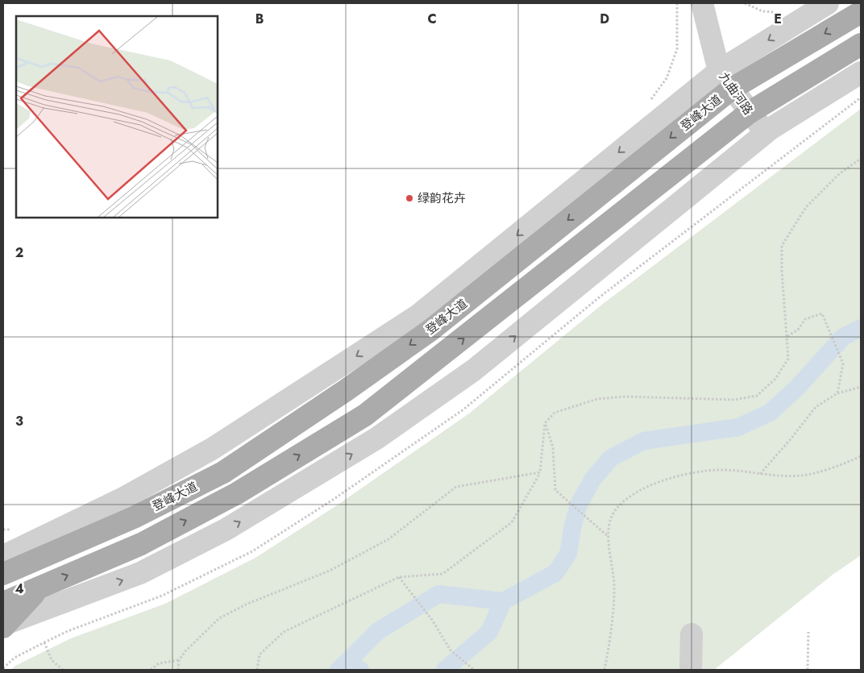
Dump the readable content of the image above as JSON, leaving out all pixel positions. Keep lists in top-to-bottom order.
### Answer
{
  "streets": {
    "main road": ["登峰大道"],
    "street": ["九曲河路"]
  },
  "crossings": [
    ["九曲河路", "登峰大道"]
  ],
  "places": ["绿韵花卉"],
  "grid": {
    "columns": [
      "B",
      "C",
      "D",
      "E"
    ],
    "rows": ["2", "3", "4"]
  }
}
